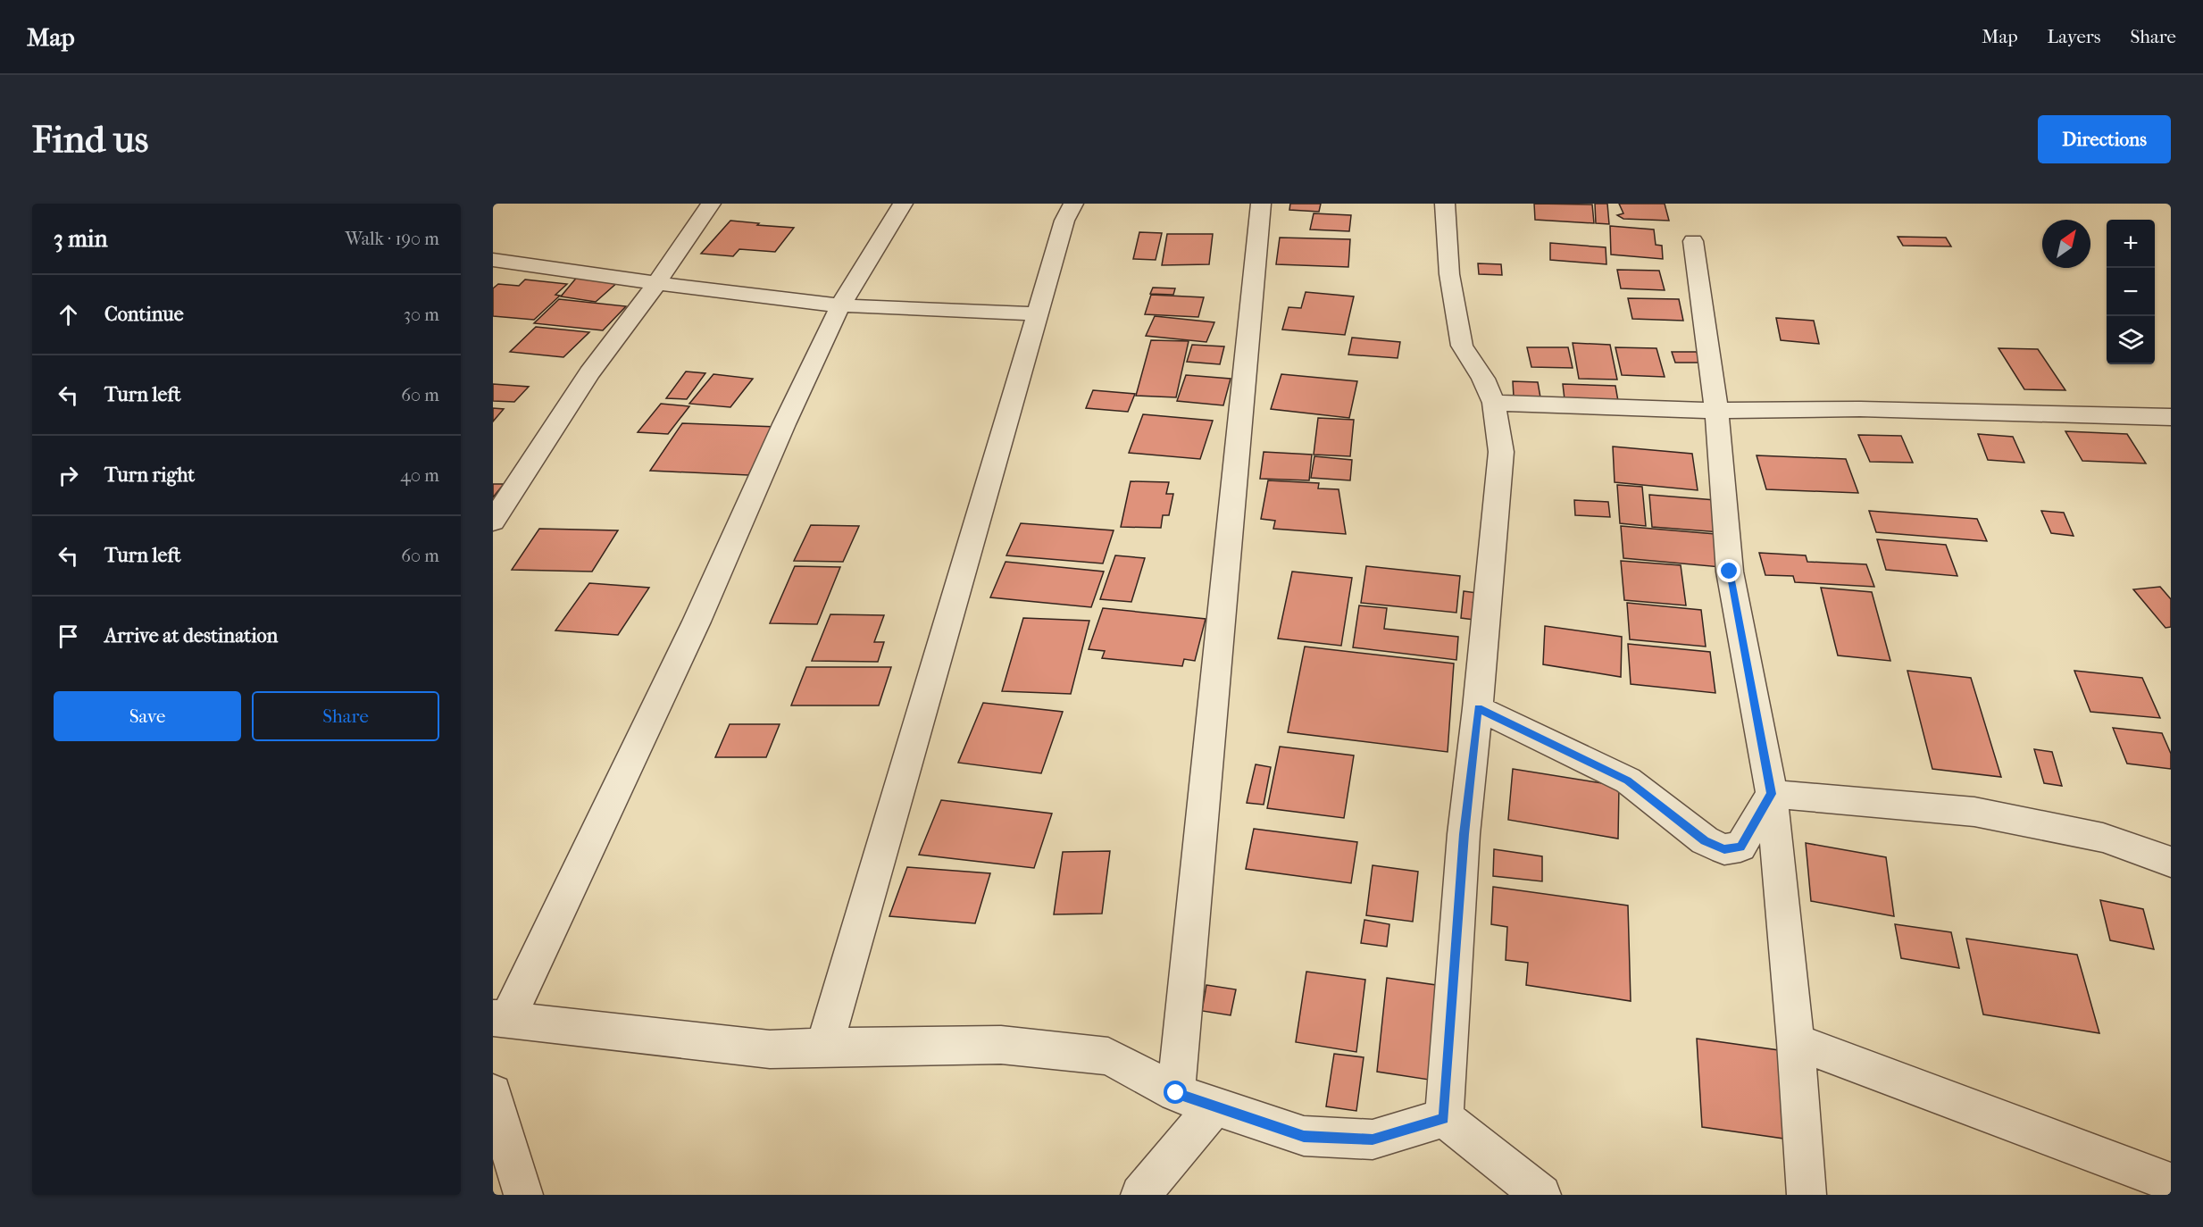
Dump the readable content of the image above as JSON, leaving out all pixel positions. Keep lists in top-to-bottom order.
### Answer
{
  "north": "top right",
  "page": {
    "header": "Map",
    "nav": ["Map", "Layers", "Share"],
    "buttons": [
      "Directions",
      ["Save", "Share"]
    ],
    "title": "Find us",
    "heading": ["3 min", "Walk · 190 m"],
    "map_buttons": ["+", "−"],
    "list": [
      ["Continue", "30 m"],
      ["Turn left", "60 m"],
      ["Turn right", "40 m"],
      ["Turn left", "60 m"],
      "Arrive at destination"
    ]
  }
}
